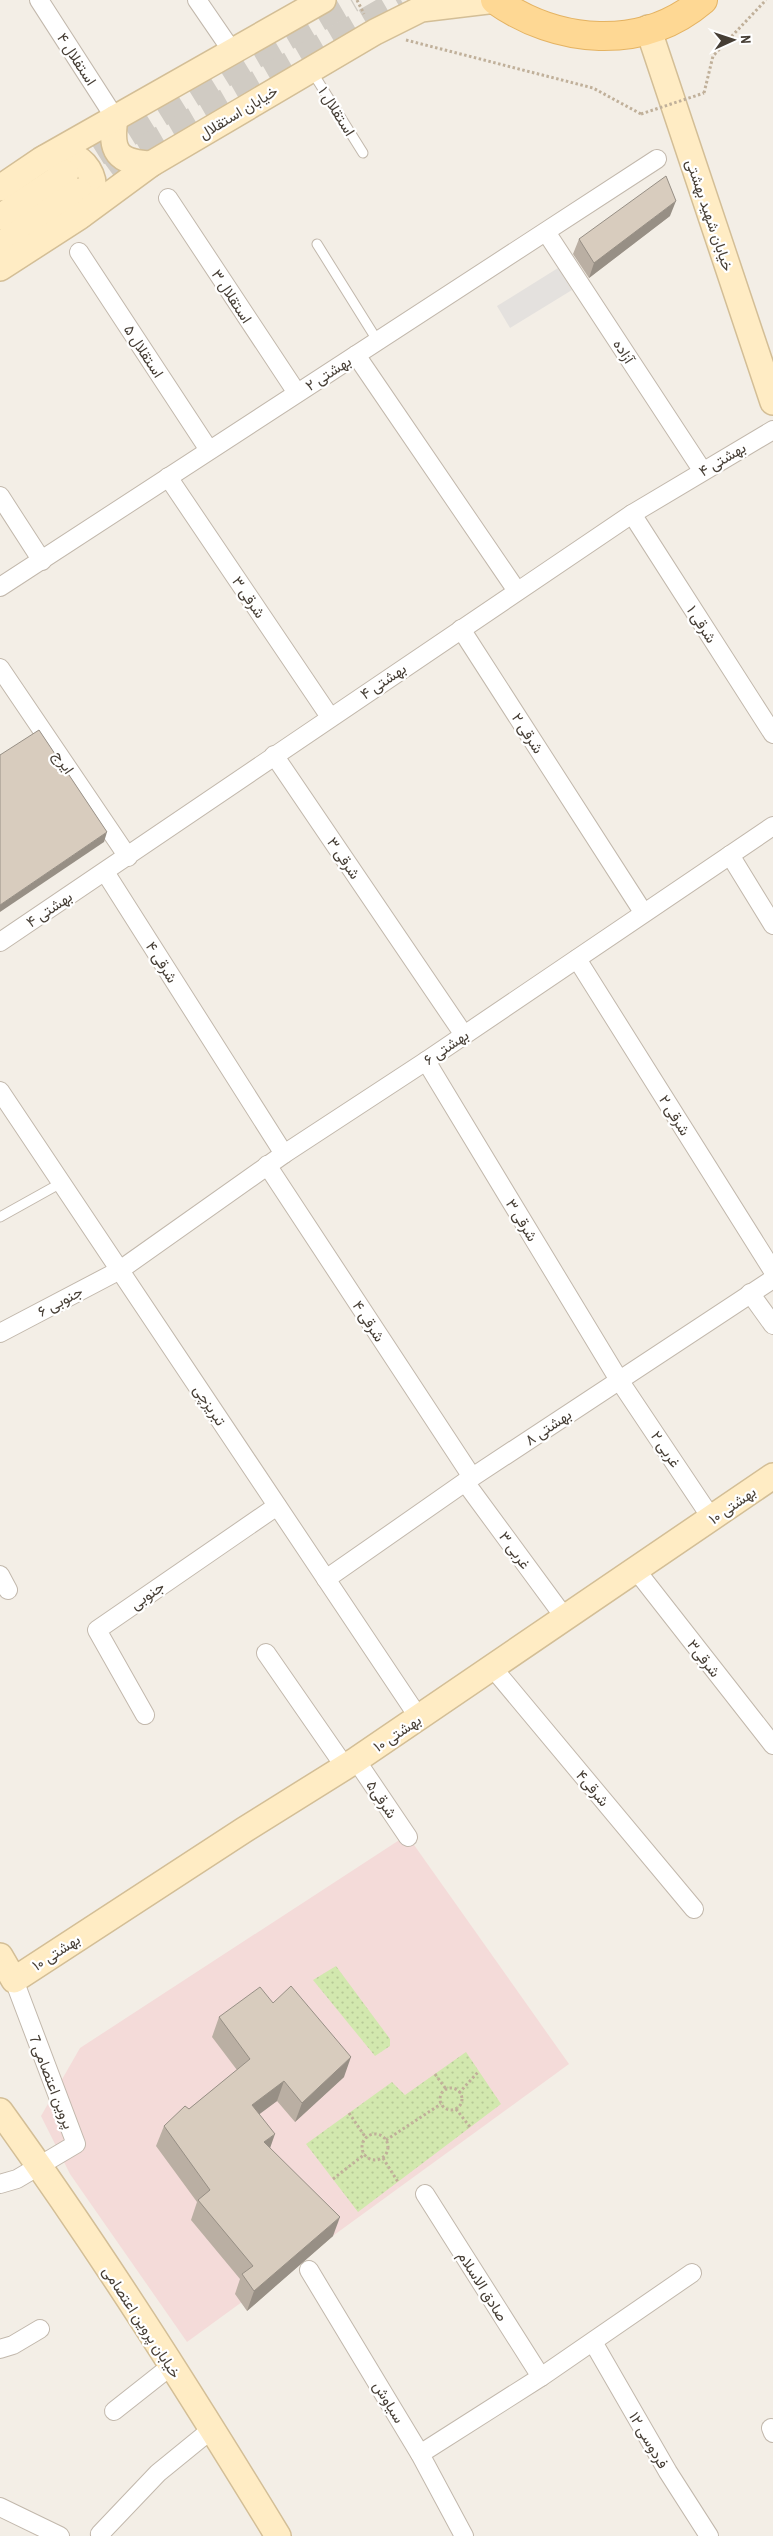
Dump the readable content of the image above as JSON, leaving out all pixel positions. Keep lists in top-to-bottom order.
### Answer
{
  "streets": {
    "main road": [
      "خیابان استقلال",
      "خیابان شهید بهشتی",
      "بهشتی ۱۰",
      "خیابان پروین اعتصامی"
    ],
    "street": [
      "استفلال ۴",
      "استقلال ۳",
      "استقلال ۵",
      "آزاده",
      "بهشتی ۲",
      "بهشتی ۴",
      "۳ شرقی",
      "شرقی ۱",
      "شرقی ۲",
      "ایرج",
      "شرقی ۳",
      "شرقی ۴",
      "بهشتی ۶",
      "جنوبی ۶",
      "تبریزچی",
      "بهشتی ۸",
      "غربی ۲",
      "غربی ۳",
      "جنوبی",
      "شرقی۳",
      "شرقی۴",
      "شرقی۵",
      "پروین اعتصامی 7",
      "صادق الاسلام",
      "سیاوش",
      "فردوسی ۱۲"
    ],
    "lane": ["استقلال ۱"]
  },
  "crossings": [
    ["استقلال ۱", "خیابان استقلال"],
    ["استقلال ۳", "بهشتی ۲"],
    ["استقلال ۵", "بهشتی ۲"],
    ["آزاده", "بهشتی ۲"],
    ["آزاده", "بهشتی ۴"],
    ["بهشتی ۲", "۳ شرقی"],
    ["بهشتی ۴", "۳ شرقی"],
    ["بهشتی ۴", "شرقی ۱"],
    ["بهشتی ۴", "شرقی ۲"],
    ["بهشتی ۴", "ایرج"],
    ["بهشتی ۴", "شرقی ۳"],
    ["بهشتی ۴", "شرقی ۴"],
    ["شرقی ۲", "بهشتی ۶"],
    ["شرقی ۳", "بهشتی ۶"],
    ["شرقی ۳", "بهشتی ۸"],
    ["شرقی ۳", "غربی ۲"],
    ["شرقی ۴", "بهشتی ۶"],
    ["شرقی ۴", "بهشتی ۸"],
    ["شرقی ۴", "غربی ۳"],
    ["بهشتی ۶", "جنوبی ۶"],
    ["بهشتی ۶", "تبریزچی"],
    ["جنوبی ۶", "تبریزچی"],
    ["تبریزچی", "بهشتی ۸"],
    ["تبریزچی", "بهشتی ۱۰"],
    ["تبریزچی", "جنوبی"],
    ["بهشتی ۸", "غربی ۲"],
    ["بهشتی ۸", "غربی ۳"],
    ["غربی ۲", "بهشتی ۱۰"],
    ["بهشتی ۱۰", "غربی ۳"],
    ["بهشتی ۱۰", "شرقی۳"],
    ["بهشتی ۱۰", "شرقی۴"],
    ["بهشتی ۱۰", "شرقی۵"],
    ["بهشتی ۱۰", "پروین اعتصامی 7"],
    ["پروین اعتصامی 7", "خیابان پروین اعتصامی"]
  ],
  "north": "right"
}
